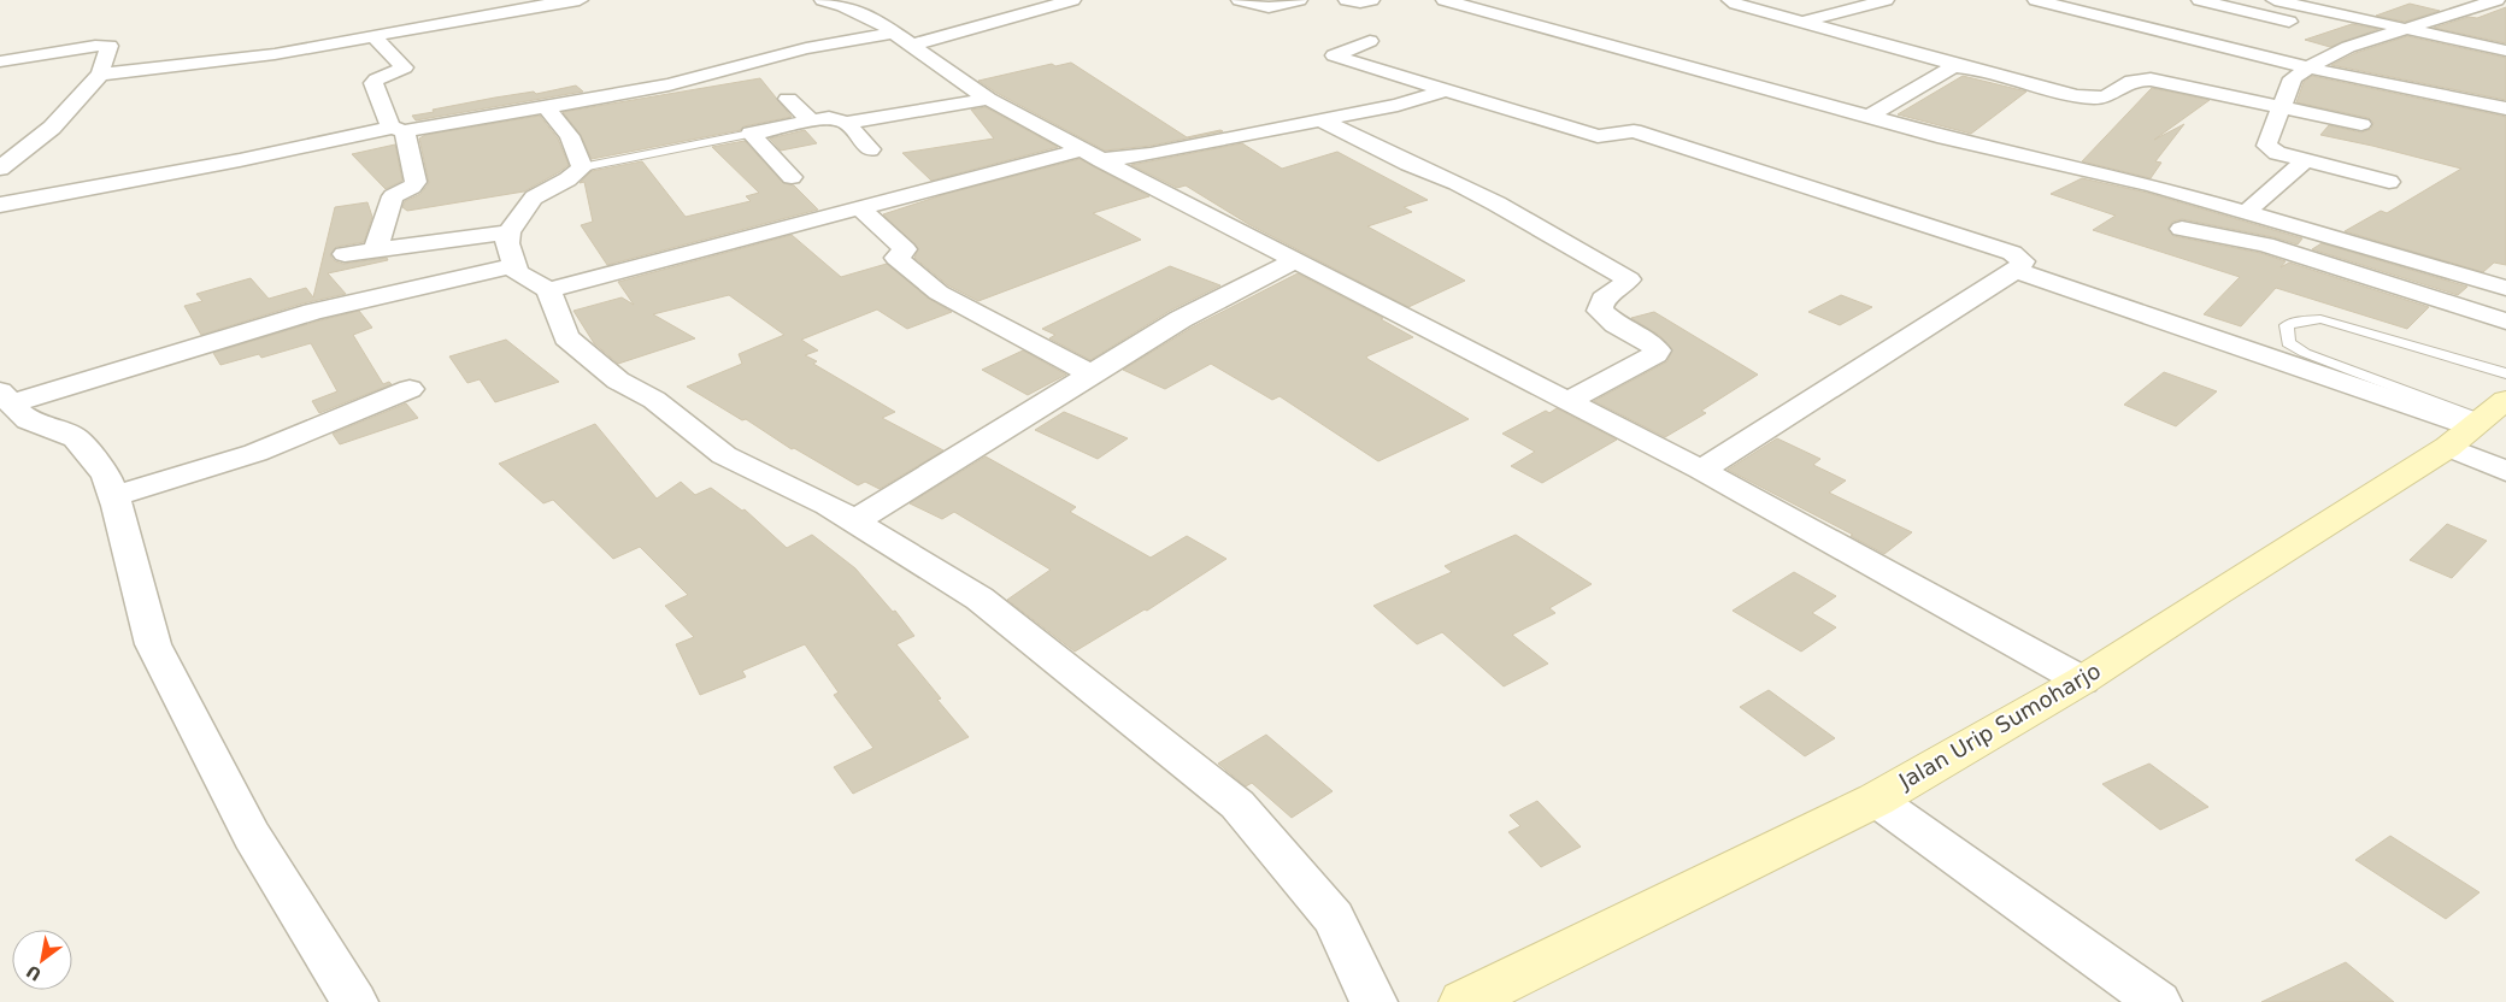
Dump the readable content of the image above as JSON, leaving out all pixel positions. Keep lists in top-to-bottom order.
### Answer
{
  "streets": {
    "main road": ["Jalan Urip Sumoharjo"]
  },
  "north": "bottom left"
}
